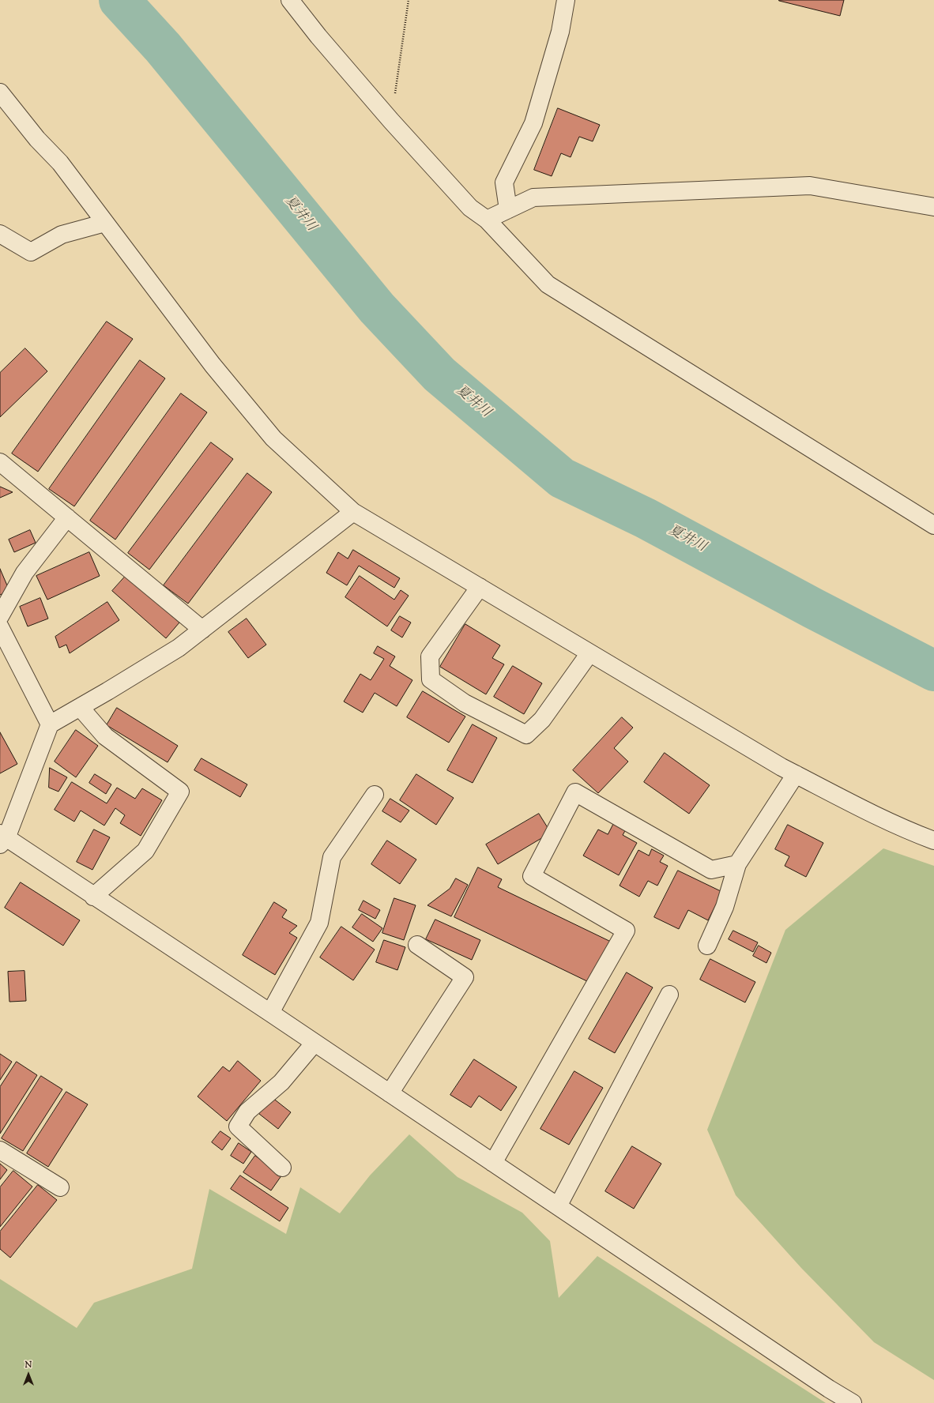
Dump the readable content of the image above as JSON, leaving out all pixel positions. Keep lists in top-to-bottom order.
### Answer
{
  "water": ["夏井川"],
  "north": "top"
}
